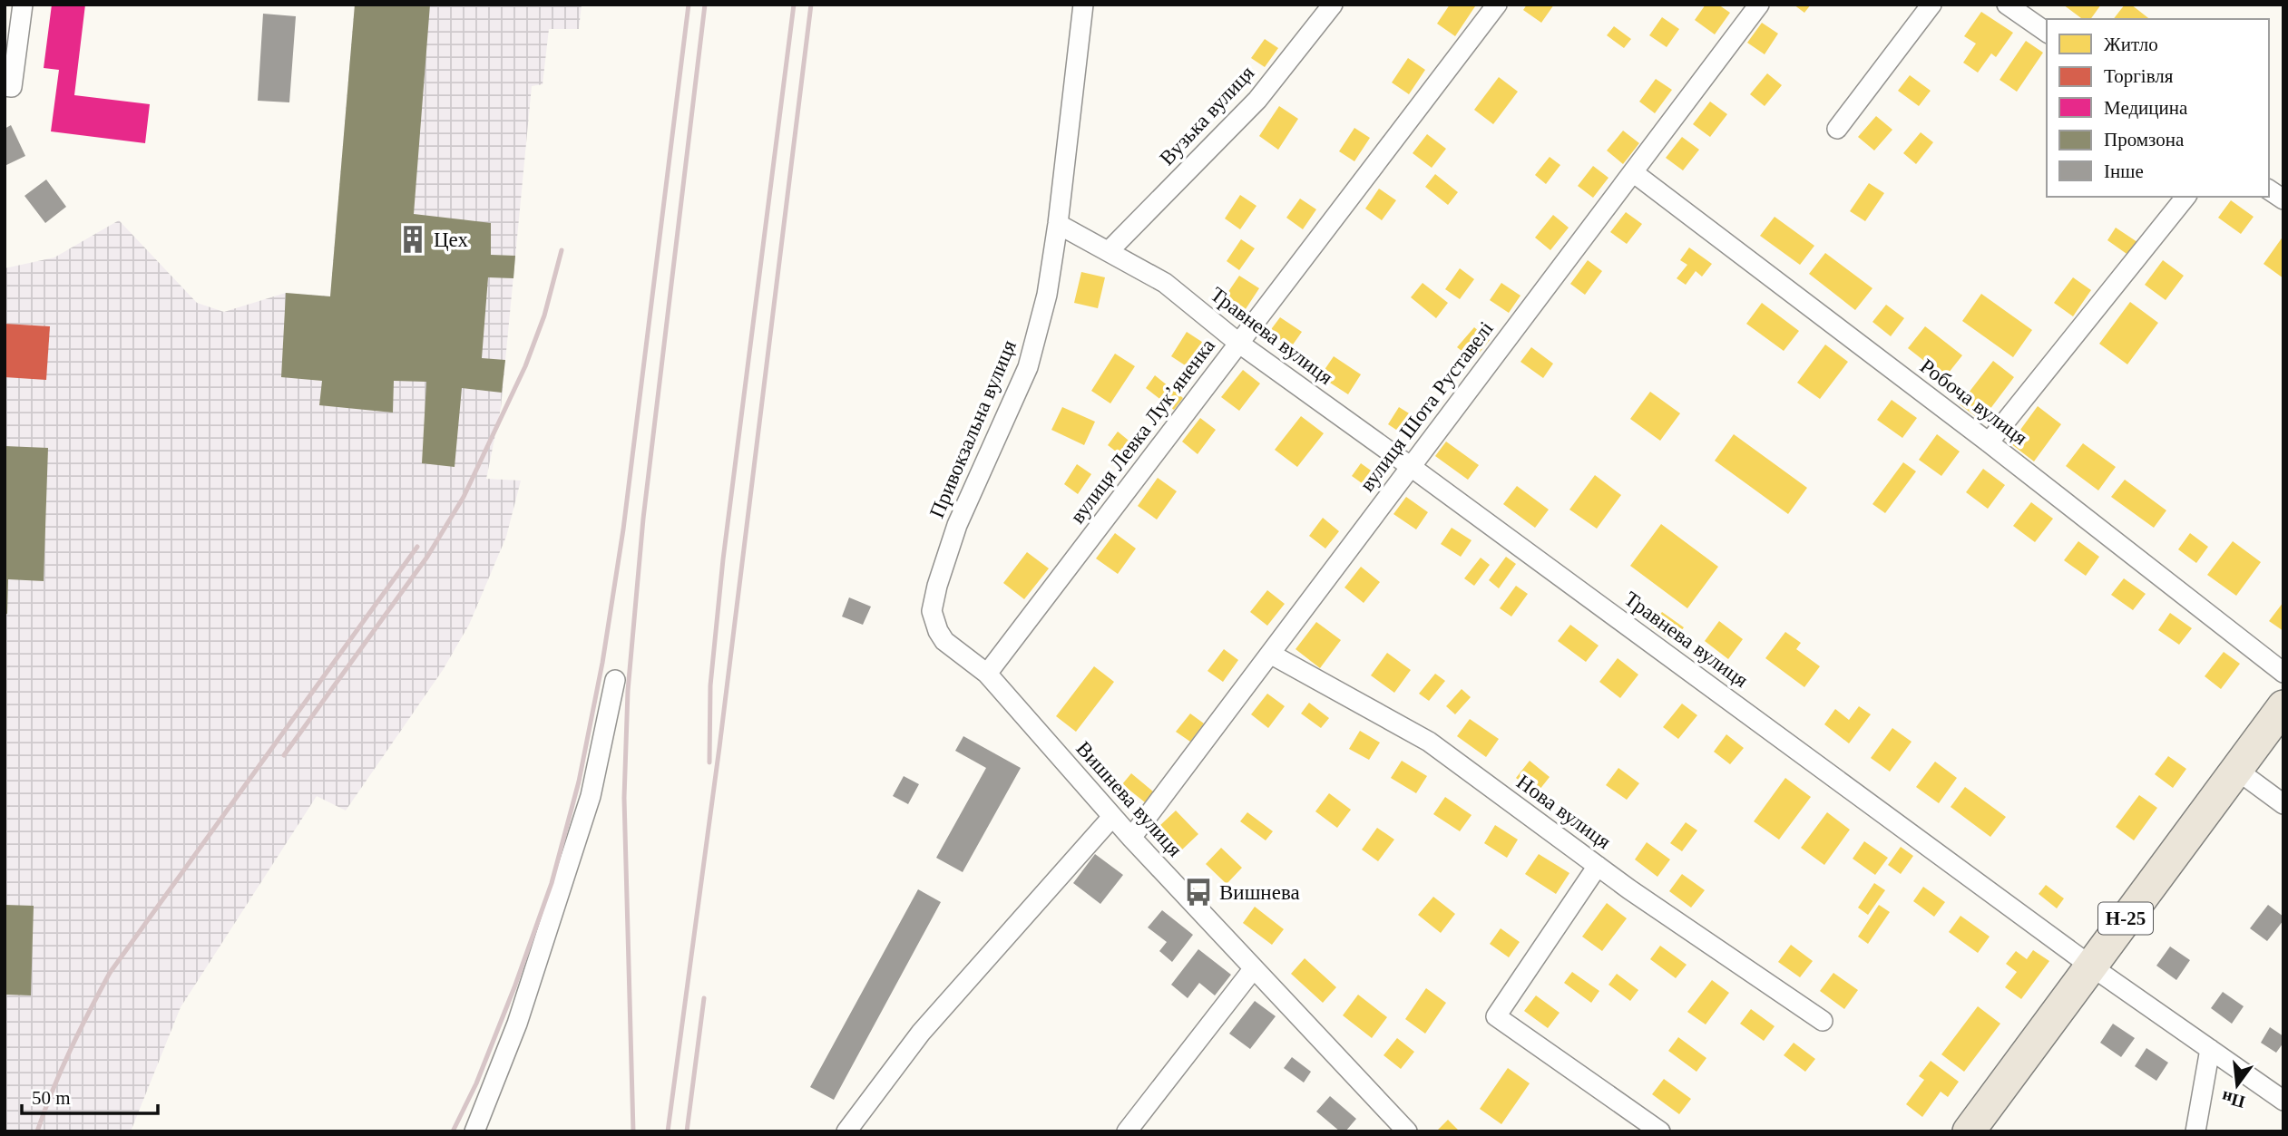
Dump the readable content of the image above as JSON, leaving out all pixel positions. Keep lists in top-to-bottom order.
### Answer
{
  "streets": {
    "main road": ["Н-25"],
    "street": [
      "Вузька вулиця",
      "Травнева вулиця",
      "Робоча вулиця",
      "вулиця Шота Руставелі",
      "Привокзальна вулиця",
      "вулиця Левка Лукʼяненка",
      "Вишнева вулиця",
      "Нова вулиця"
    ]
  },
  "crossings": [
    ["Вузька вулиця", "Травнева вулиця"],
    ["Травнева вулиця", "вулиця Шота Руставелі"],
    ["Травнева вулиця", "Привокзальна вулиця"],
    ["Травнева вулиця", "вулиця Левка Лукʼяненка"],
    ["Травнева вулиця", "Н-25"],
    ["Робоча вулиця", "вулиця Шота Руставелі"],
    ["вулиця Шота Руставелі", "Вишнева вулиця"],
    ["вулиця Шота Руставелі", "Нова вулиця"],
    ["Привокзальна вулиця", "Вишнева вулиця"],
    ["вулиця Левка Лукʼяненка", "Вишнева вулиця"]
  ],
  "places": {
    "building": ["Цех"],
    "bus stop": ["Вишнева"]
  },
  "legend": [
    "Житло",
    "Торгівля",
    "Медицина",
    "Промзона",
    "Інше"
  ],
  "scale_bar": "50 m",
  "north": "bottom"
}
